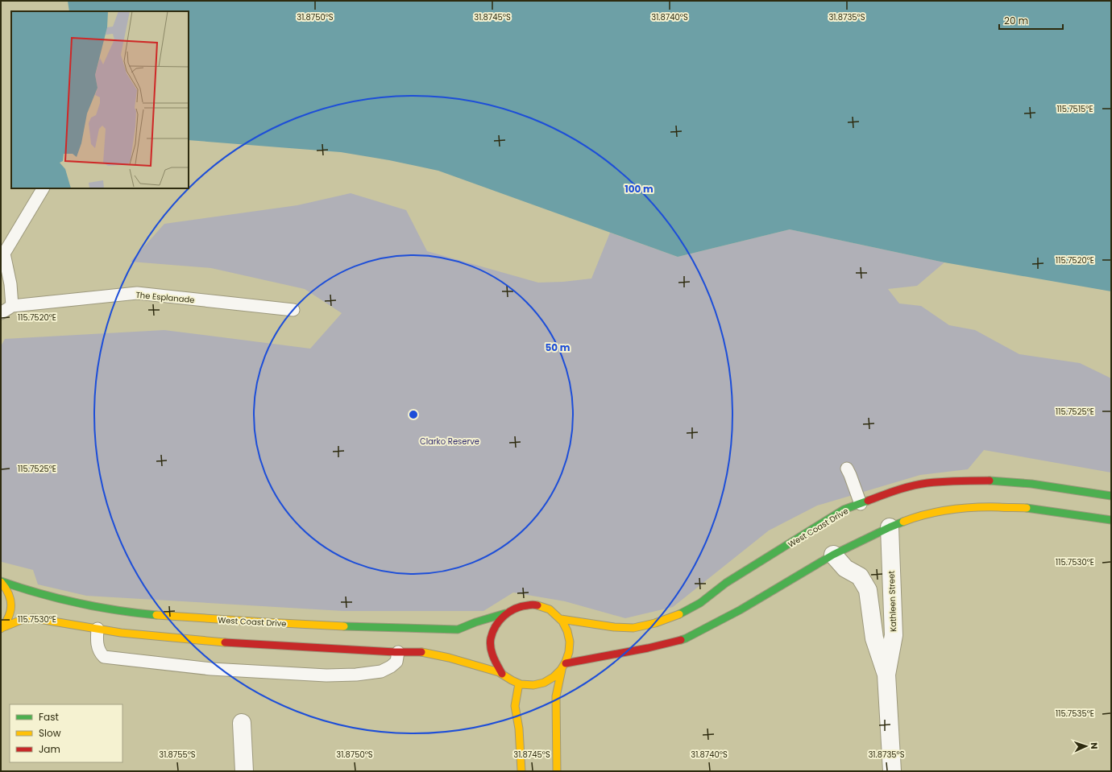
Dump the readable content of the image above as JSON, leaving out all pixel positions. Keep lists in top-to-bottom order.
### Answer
{
  "streets": {
    "main road": ["West Coast Drive"],
    "street": ["Kathleen Street"],
    "lane": ["The Esplanade"]
  },
  "parks": ["Clarko Reserve"],
  "legend": ["Fast", "Slow", "Jam"],
  "scale_bar": "20 m",
  "north": "right",
  "coordinates": [
    "31.8750°S",
    "31.8745°S",
    "31.8740°S",
    "31.8735°S",
    "115.7515°E",
    "115.7520°E",
    "115.7525°E",
    "115.7530°E",
    "115.7535°E",
    "31.8755°S"
  ],
  "rings": ["100 m", "50 m"]
}
